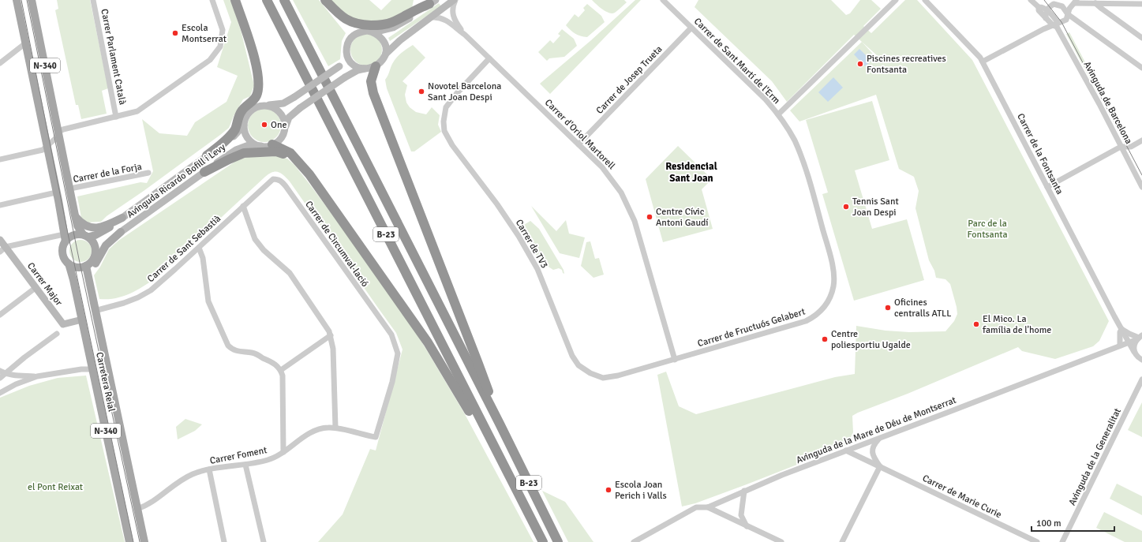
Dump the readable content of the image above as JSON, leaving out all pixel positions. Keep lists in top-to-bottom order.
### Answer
{
  "streets": {
    "highway": ["B-23"],
    "main road": ["N-340", "Carretera Reial"],
    "street": [
      "Carrer Parlament Català",
      "Carrer de Sant Martí de l'Erm",
      "Carrer de Josep Trueta",
      "Avinguda de Barcelona",
      "Carrer d'Oriol Martorell",
      "Carrer de la Fontsanta",
      "Carrer de la Forja",
      "Avinguda Ricardo Bofill i Levy",
      "Carrer de Circumval·lació",
      "Carrer de TV3",
      "Carrer de Sant Sebastià",
      "Carrer Major",
      "Carrer de Fructuós Gelabert",
      "Avinguda de la Mare de Déu de Montserrat",
      "Carrer Foment",
      "Avinguda de la Generalitat",
      "Carrer de Marie Curie"
    ]
  },
  "crossings": [
    ["Carrer de Sant Martí de l'Erm", "Carrer de Josep Trueta"],
    ["Carrer de Sant Martí de l'Erm", "Carrer de Fructuós Gelabert"],
    ["N-340", "Carrer de la Forja"],
    ["N-340", "Carretera Reial"],
    ["Carrer de Josep Trueta", "Carrer d'Oriol Martorell"],
    ["Carrer d'Oriol Martorell", "Carrer de TV3"],
    ["Carrer d'Oriol Martorell", "Carrer de Fructuós Gelabert"],
    ["Carrer de la Fontsanta", "Avinguda de la Mare de Déu de Montserrat"],
    ["Carrer de Circumval·lació", "Carrer de Sant Sebastià"],
    ["Carrer de Circumval·lació", "Carrer Foment"],
    ["Carrer de TV3", "Carrer de Fructuós Gelabert"],
    ["Carrer de Sant Sebastià", "Carretera Reial"],
    ["Carrer Major", "Carretera Reial"],
    ["Carretera Reial", "Carrer Foment"],
    ["Avinguda de la Mare de Déu de Montserrat", "Carrer de Marie Curie"]
  ],
  "districts": ["Residencial Sant Joan"],
  "parks": ["Parc de la Fontsanta", "el Pont Reixat"],
  "places": [
    "Escola Montserrat",
    "Piscines recreatives Fontsanta",
    "Novotel Barcelona Sant Joan Despi",
    "One",
    "Tennis Sant Joan Despi",
    "Centre Cívic Antoni Gaudí",
    "Oficines centralls ATLL",
    "El Mico. La família de l'home",
    "Centre poliesportiu Ugalde",
    "Escola Joan Perich i Valls"
  ],
  "scale_bar": "100 m"
}
